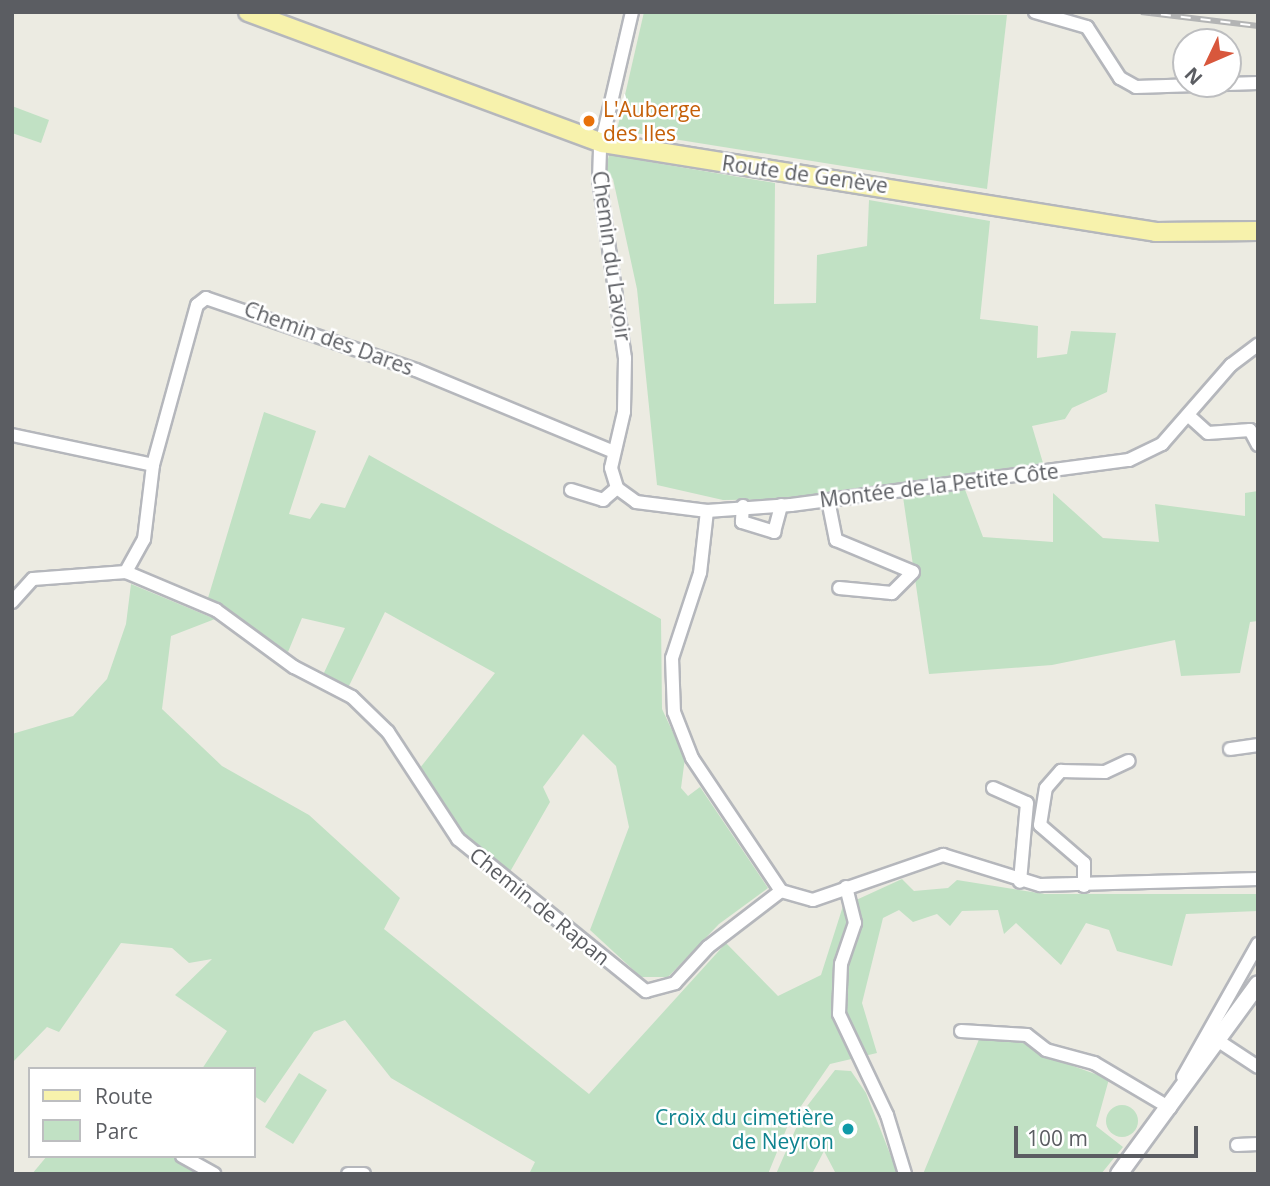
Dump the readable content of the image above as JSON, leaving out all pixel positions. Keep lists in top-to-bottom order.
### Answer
{
  "streets": {
    "main road": ["Route de Genève"],
    "street": [
      "Chemin du Lavoir",
      "Chemin des Dares",
      "Montée de la Petite Côte",
      "Chemin de Rapan"
    ]
  },
  "crossings": [
    ["Route de Genève", "Chemin du Lavoir"],
    ["Chemin du Lavoir", "Chemin des Dares"],
    ["Chemin des Dares", "Chemin de Rapan"]
  ],
  "places": ["L'Auberge des Iles", "Croix du cimetière de Neyron"],
  "legend": ["Route", "Parc"],
  "scale_bar": "100 m",
  "north": "bottom left"
}
